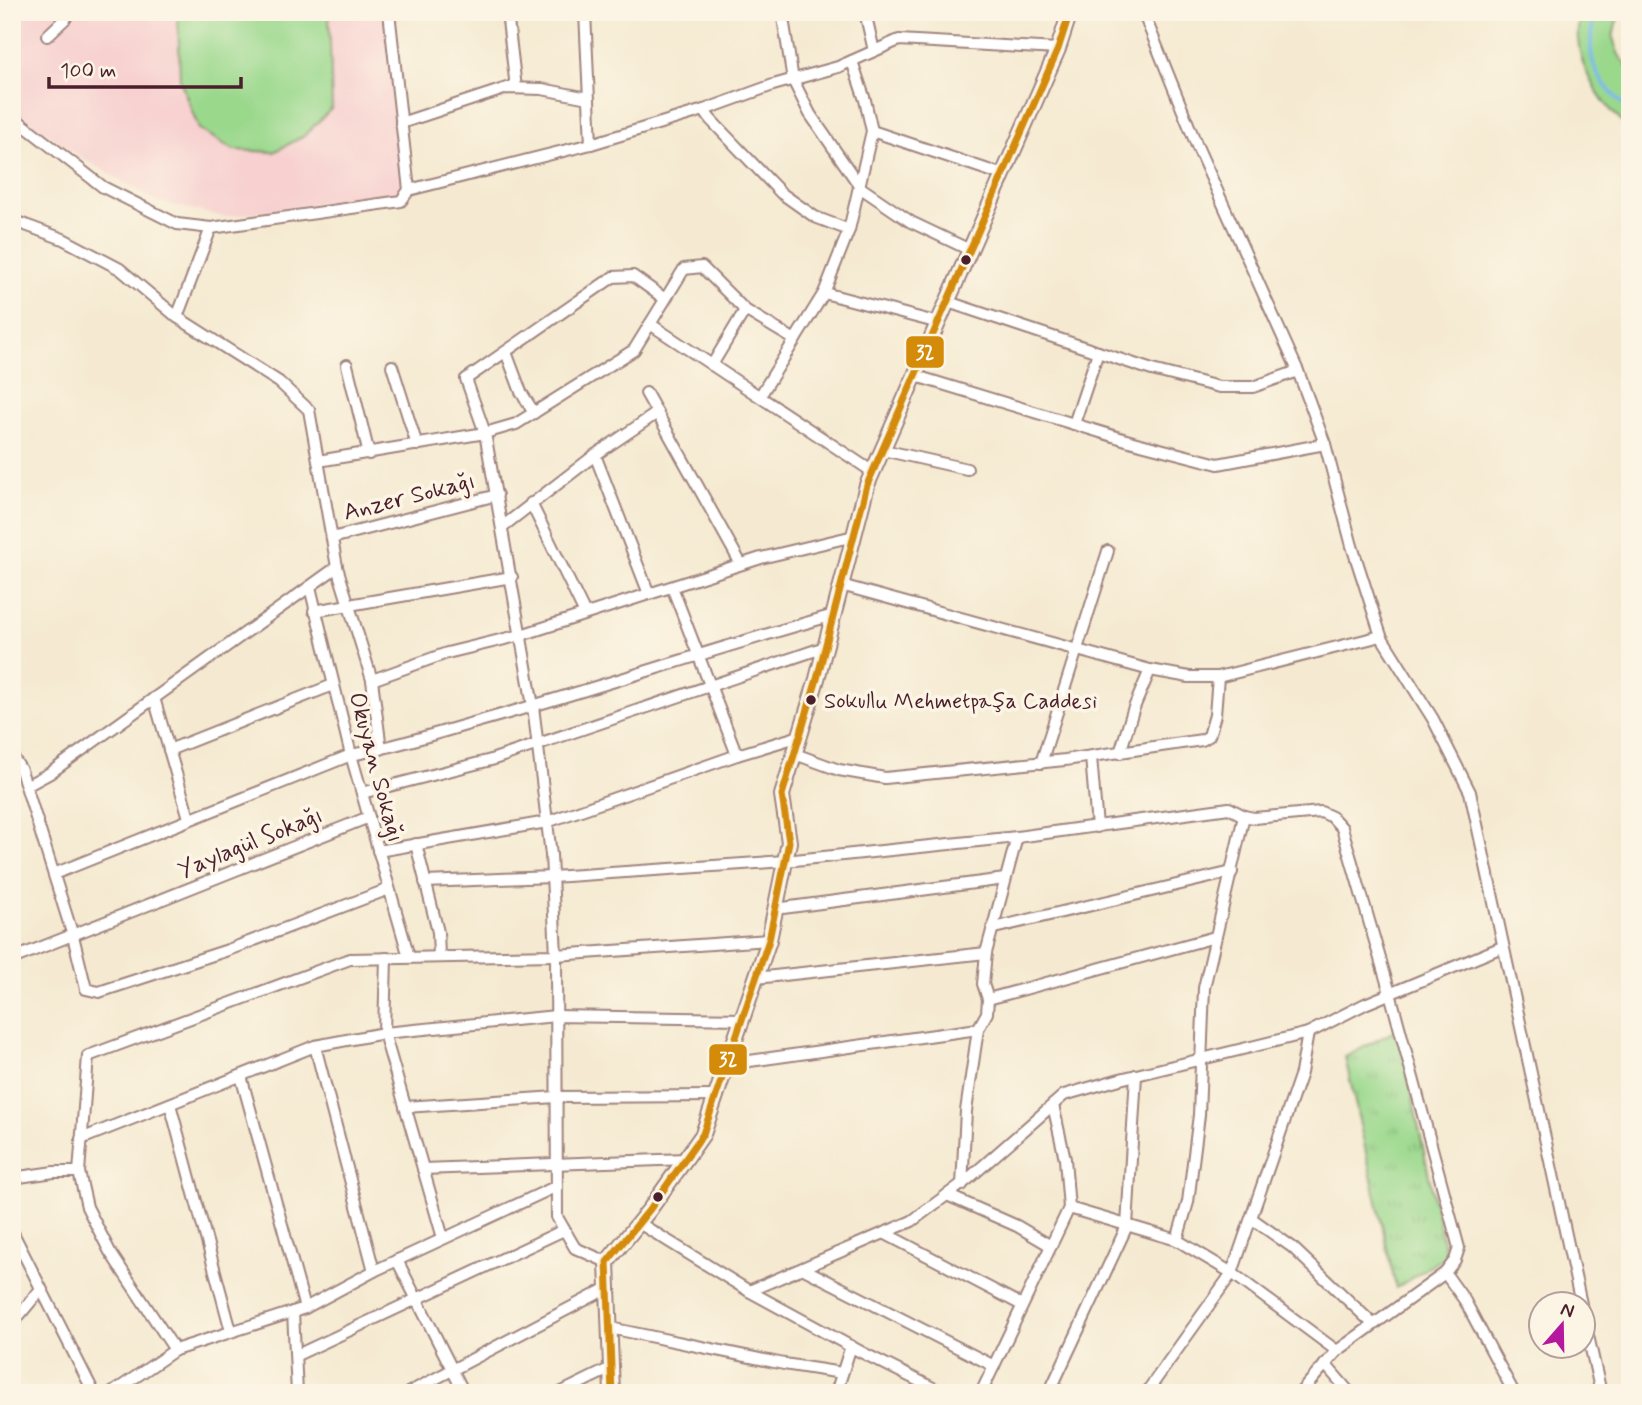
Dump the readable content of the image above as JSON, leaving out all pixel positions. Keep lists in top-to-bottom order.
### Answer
{
  "streets": {
    "street": ["Anzer Sokağı", "Okuyan Sokağı", "Yaylagül Sokağı"]
  },
  "crossings": [
    ["Okuyan Sokağı", "Yaylagül Sokağı"]
  ],
  "places": ["Sokullu Mehmetpaşa Caddesi"],
  "lines": ["transit line 32"],
  "scale_bar": "100 m",
  "north": "top"
}
